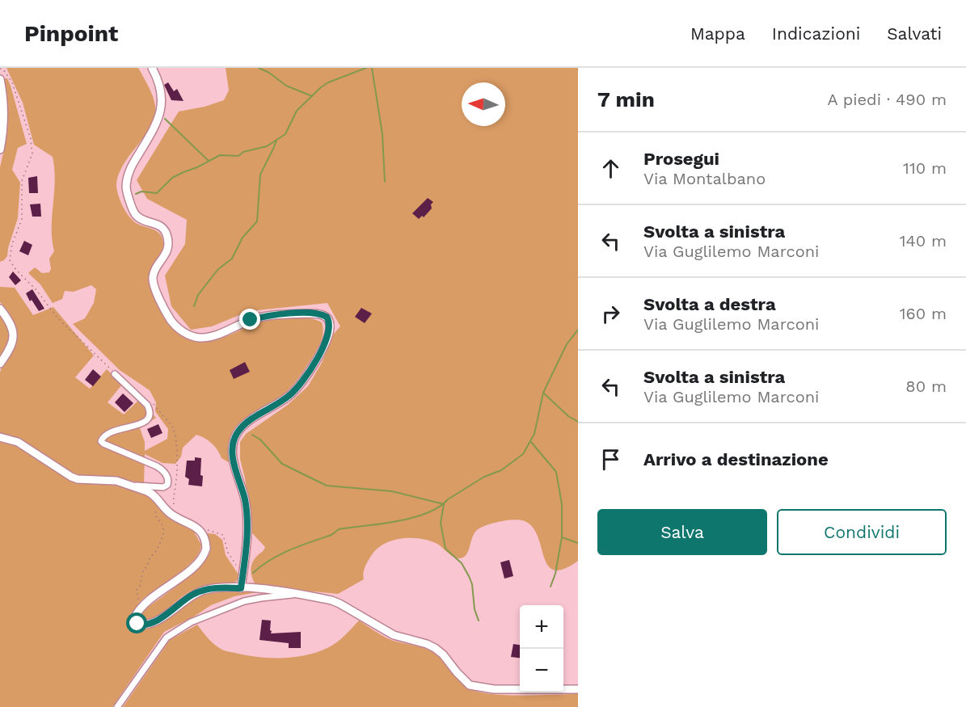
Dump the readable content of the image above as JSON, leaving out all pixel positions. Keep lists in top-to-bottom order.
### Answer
{
  "north": "left",
  "page": {
    "header": "Pinpoint",
    "nav": ["Mappa", "Indicazioni", "Salvati"],
    "heading": ["7 min", "A piedi · 490 m"],
    "list": [
      ["Prosegui", "Via Montalbano", "110 m"],
      ["Svolta a sinistra", "Via Guglilemo Marconi", "140 m"],
      ["Svolta a destra", "Via Guglilemo Marconi", "160 m"],
      ["Svolta a sinistra", "Via Guglilemo Marconi", "80 m"],
      "Arrivo a destinazione"
    ],
    "buttons": ["Salva", "Condividi"],
    "map_buttons": ["+", "−"]
  }
}
